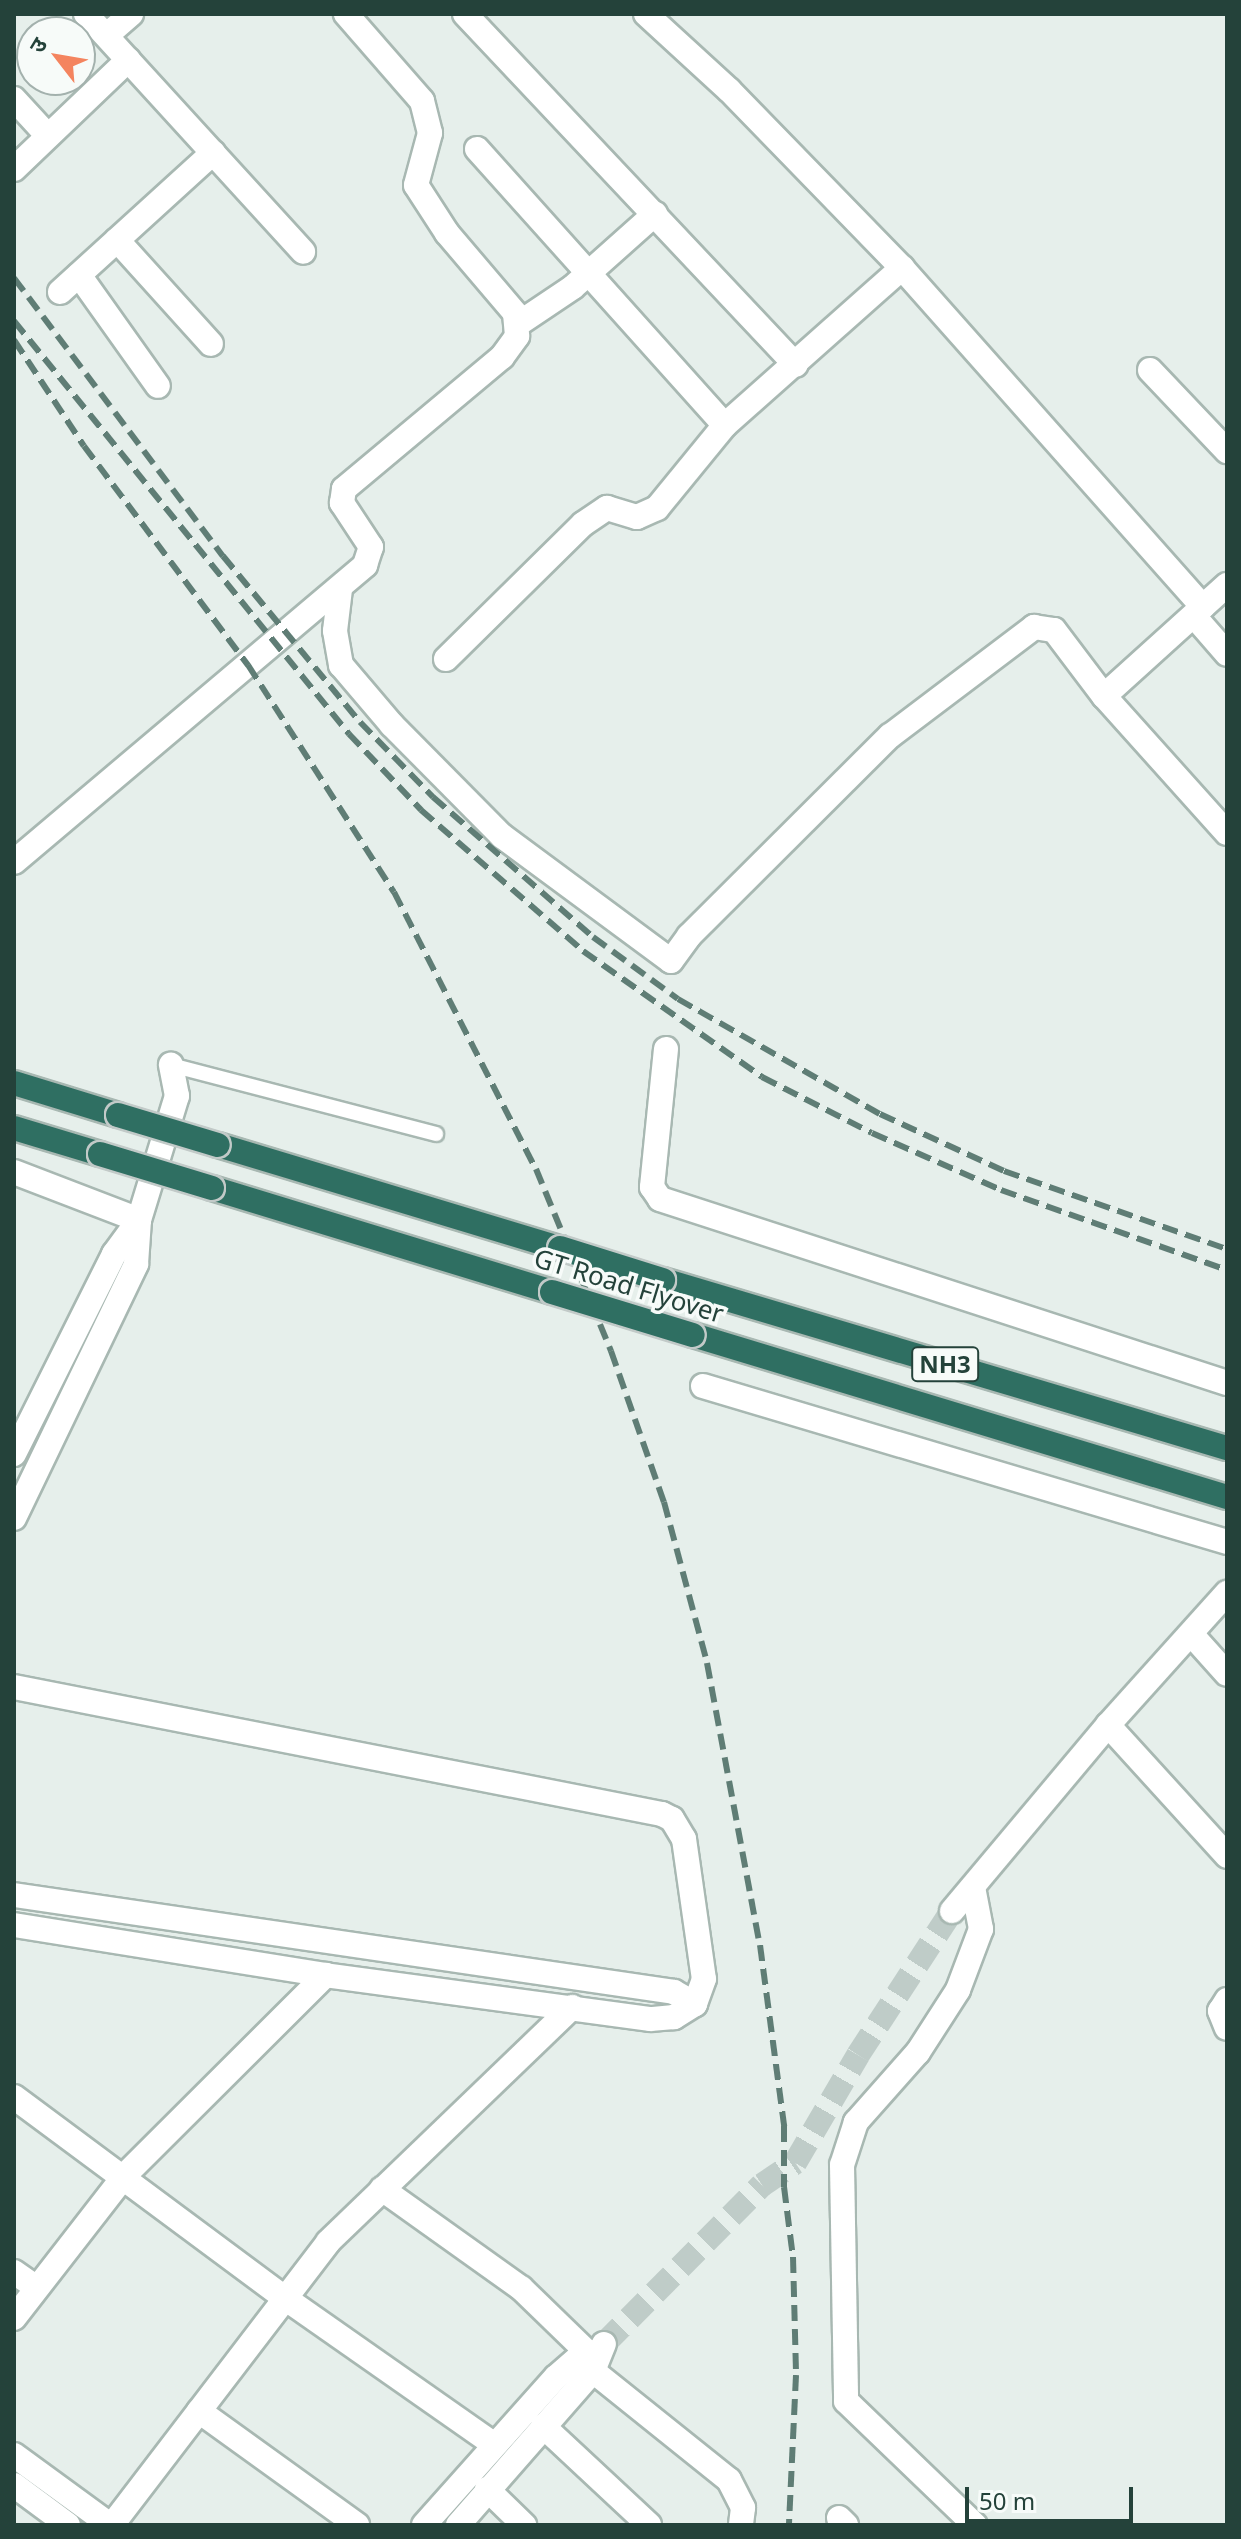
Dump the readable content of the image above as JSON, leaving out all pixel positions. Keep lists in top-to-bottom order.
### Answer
{
  "streets": {
    "highway": ["GT Road Flyover", "NH3"]
  },
  "scale_bar": "50 m",
  "north": "top left"
}
